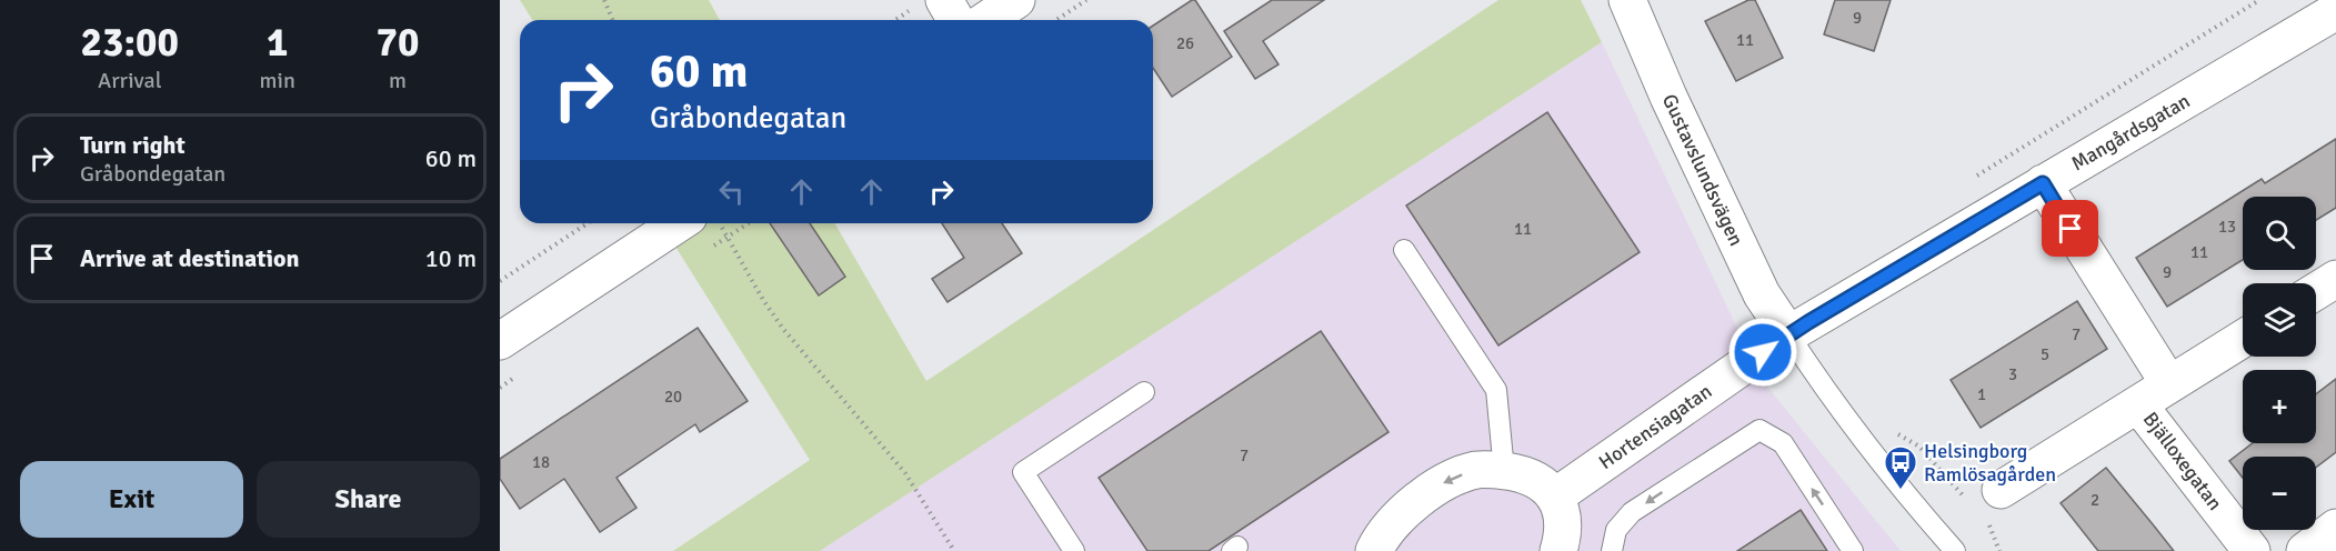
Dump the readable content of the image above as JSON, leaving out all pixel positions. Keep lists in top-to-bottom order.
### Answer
{
  "streets": {
    "street": [
      "Mangårdsgatan",
      "Gustavslundsvägen",
      "Hortensiagatan",
      "Bjälloxegatan"
    ]
  },
  "crossings": [
    ["Mangårdsgatan", "Gustavslundsvägen"],
    ["Mangårdsgatan", "Hortensiagatan"],
    ["Gustavslundsvägen", "Hortensiagatan"]
  ],
  "places": {
    "bus stop": ["Helsingborg Ramlösagården"]
  },
  "house_numbers": [
    "9",
    "11",
    "26",
    "13",
    "11",
    "11",
    "9",
    "7",
    "5",
    "3",
    "1",
    "20",
    "7",
    "18",
    "2"
  ],
  "page": {
    "eta": [
      "23:00",
      "Arrival",
      "1",
      "min",
      "70",
      "m"
    ],
    "turn": ["60 m", "Gråbondegatan"],
    "list": [
      {
        "name": "Turn right",
        "note": "Gråbondegatan",
        "value": "60 m"
      },
      {
        "name": "Arrive at destination",
        "value": "10 m"
      }
    ],
    "map_buttons": ["+", "−"],
    "buttons": ["Exit", "Share"]
  }
}
